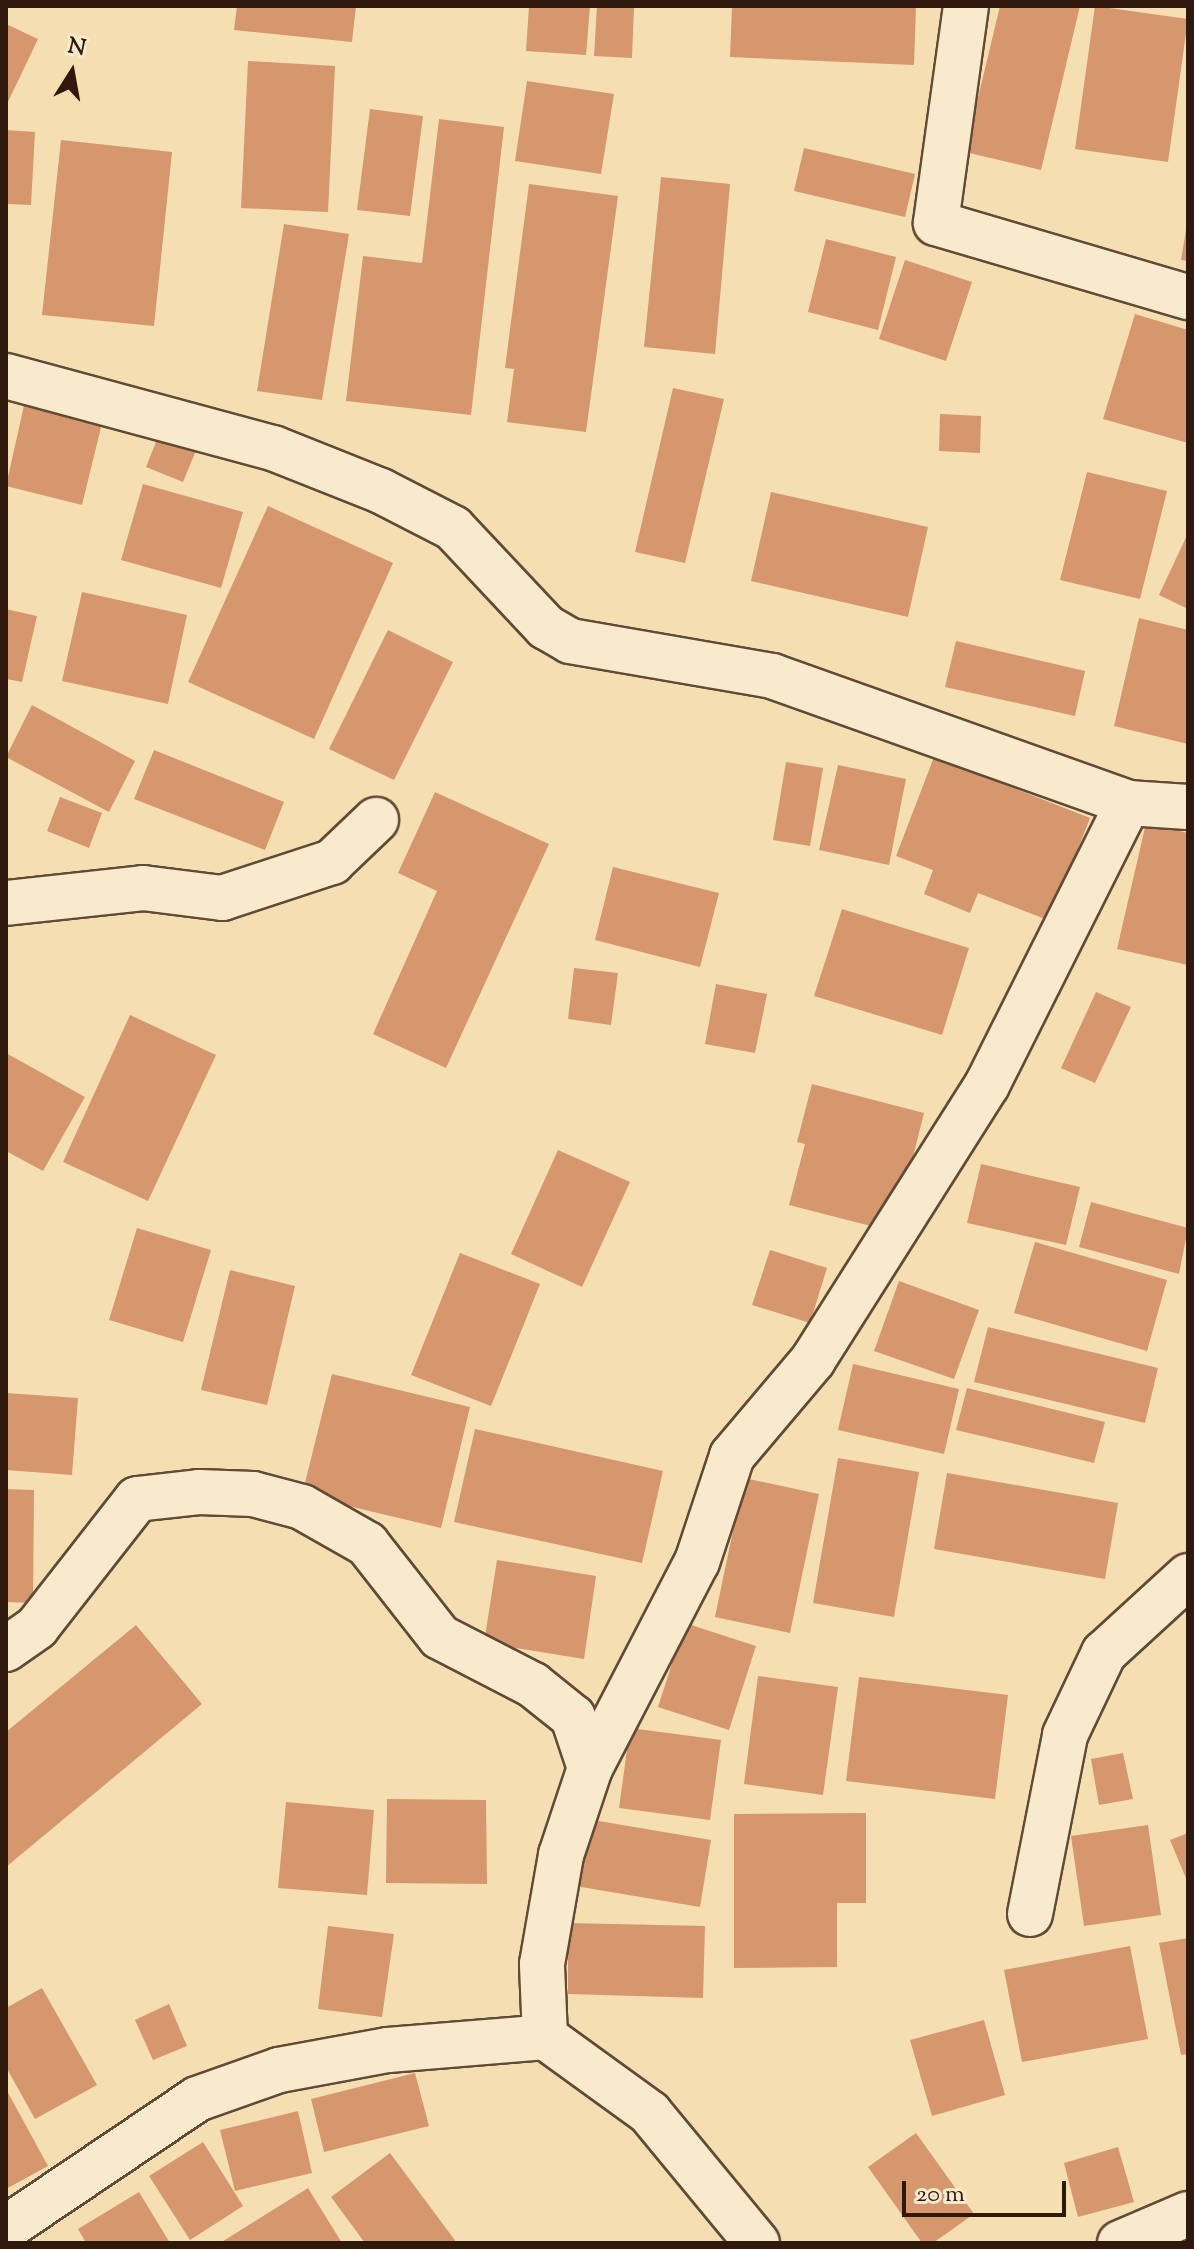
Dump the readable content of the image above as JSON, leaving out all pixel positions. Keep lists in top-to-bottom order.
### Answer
{
  "scale_bar": "20 m",
  "north": "top"
}
